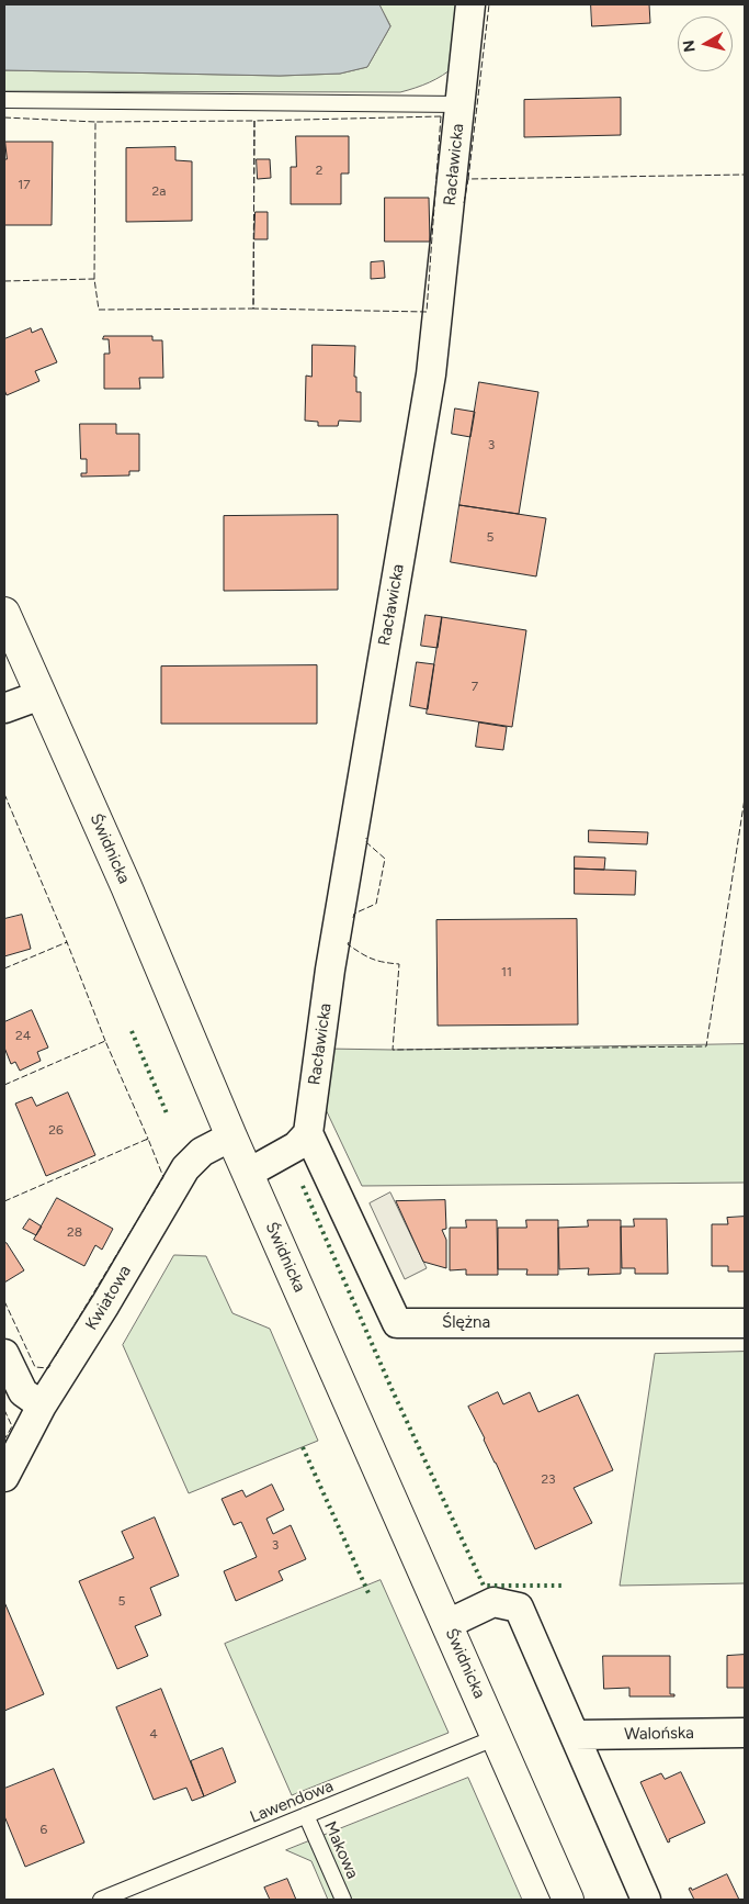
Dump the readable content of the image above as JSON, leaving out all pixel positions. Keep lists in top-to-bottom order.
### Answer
{
  "streets": {
    "street": [
      "Racławicka",
      "Świdnicka",
      "Kwiatowa",
      "Ślężna",
      "Walońska"
    ],
    "lane": ["Lawendowa", "Makowa"]
  },
  "crossings": [
    ["Racławicka", "Ślężna"],
    ["Świdnicka", "Kwiatowa"],
    ["Świdnicka", "Lawendowa"],
    ["Lawendowa", "Makowa"]
  ],
  "house_numbers": [
    "2",
    "17",
    "2a",
    "3",
    "5",
    "7",
    "11",
    "24",
    "26",
    "28",
    "23",
    "3",
    "5",
    "4",
    "6"
  ],
  "north": "left"
}
